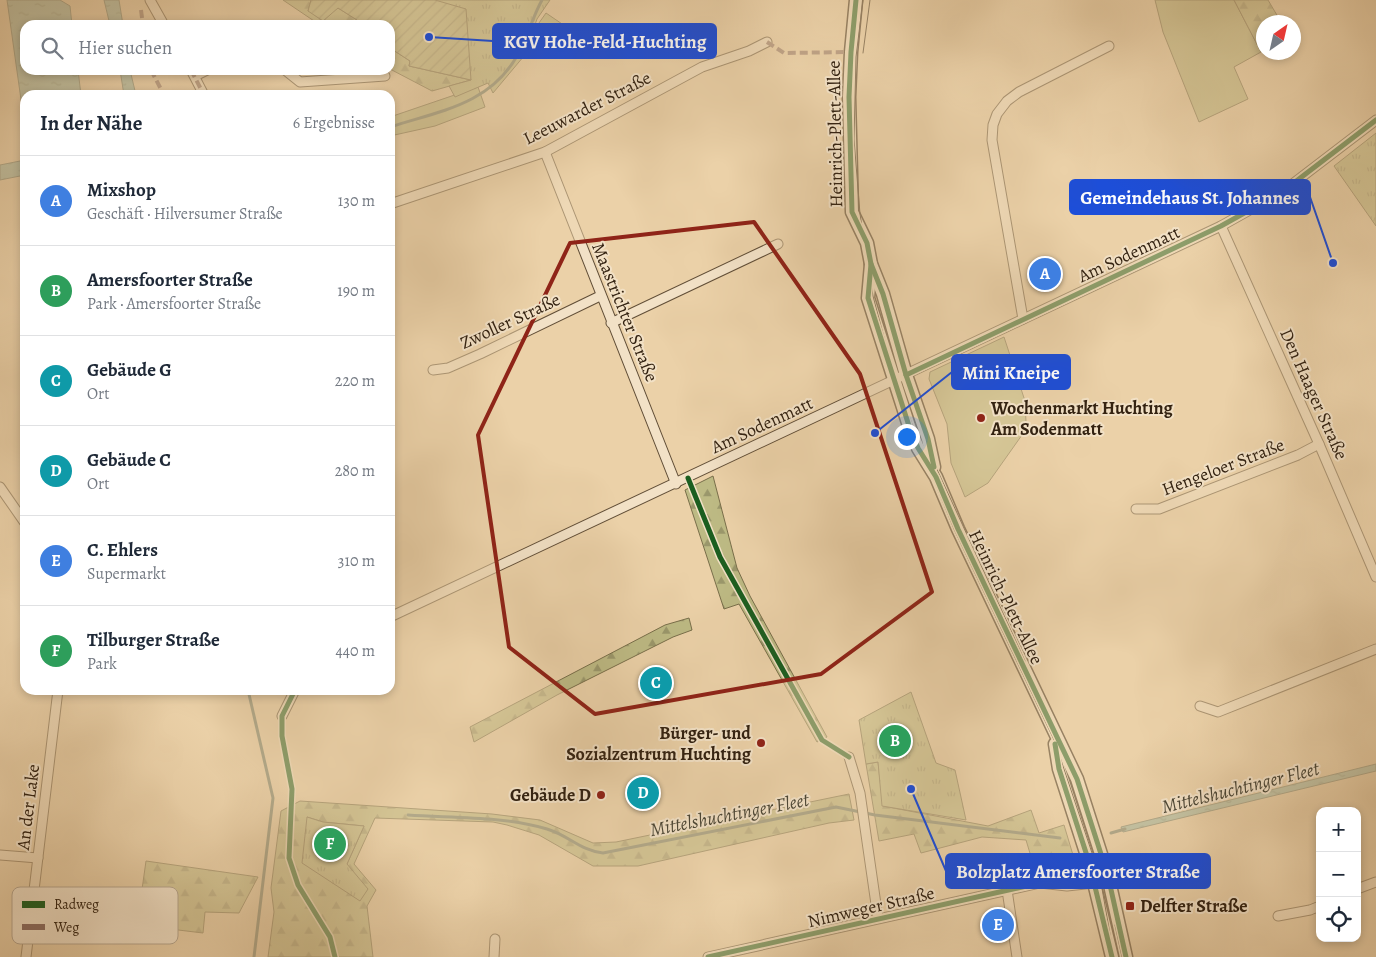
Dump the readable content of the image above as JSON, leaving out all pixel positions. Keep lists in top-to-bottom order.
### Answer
{
  "streets": {
    "main road": ["Heinrich-Plett-Allee"],
    "street": [
      "Leeuwarder Straße",
      "Am Sodenmatt",
      "Maastrichter Straße",
      "Zwoller Straße",
      "Den Haager Straße",
      "Hengeloer Straße",
      "An der Lake",
      "Nimweger Straße"
    ]
  },
  "crossings": [
    ["Leeuwarder Straße", "Maastrichter Straße"],
    ["Heinrich-Plett-Allee", "Am Sodenmatt"],
    ["Heinrich-Plett-Allee", "Nimweger Straße"],
    ["Am Sodenmatt", "Maastrichter Straße"],
    ["Am Sodenmatt", "Den Haager Straße"],
    ["Maastrichter Straße", "Zwoller Straße"],
    ["Den Haager Straße", "Hengeloer Straße"]
  ],
  "water": ["Mittelshuchtinger Fleet"],
  "places": {
    "other": [
      "KGV Hohe-Feld-Huchting",
      "Gemeindehaus St. Johannes",
      "Wochenmarkt Huchting Am Sodenmatt",
      "Mini Kneipe",
      "Bürger- und Sozialzentrum Huchting",
      "Bolzplatz Amersfoorter Straße",
      "Gebäude D"
    ],
    "transit": ["Delfter Straße"]
  },
  "legend": ["Radweg", "Weg"],
  "north": "top right",
  "page": {
    "search": "Hier suchen",
    "heading": ["In der Nähe", "6 Ergebnisse"],
    "list": [
      {
        "mark": "A",
        "name": "Mixshop",
        "note": "Geschäft · Hilversumer Straße",
        "value": "130 m"
      },
      {
        "mark": "B",
        "name": "Amersfoorter Straße",
        "note": "Park · Amersfoorter Straße",
        "value": "190 m"
      },
      {
        "mark": "C",
        "name": "Gebäude G",
        "note": "Ort",
        "value": "220 m"
      },
      {
        "mark": "D",
        "name": "Gebäude C",
        "note": "Ort",
        "value": "280 m"
      },
      {
        "mark": "E",
        "name": "C. Ehlers",
        "note": "Supermarkt",
        "value": "310 m"
      },
      {
        "mark": "F",
        "name": "Tilburger Straße",
        "note": "Park",
        "value": "440 m"
      }
    ],
    "pins": [
      "A",
      "C",
      "B",
      "D",
      "F",
      "E"
    ],
    "map_buttons": ["+", "−"]
  }
}
